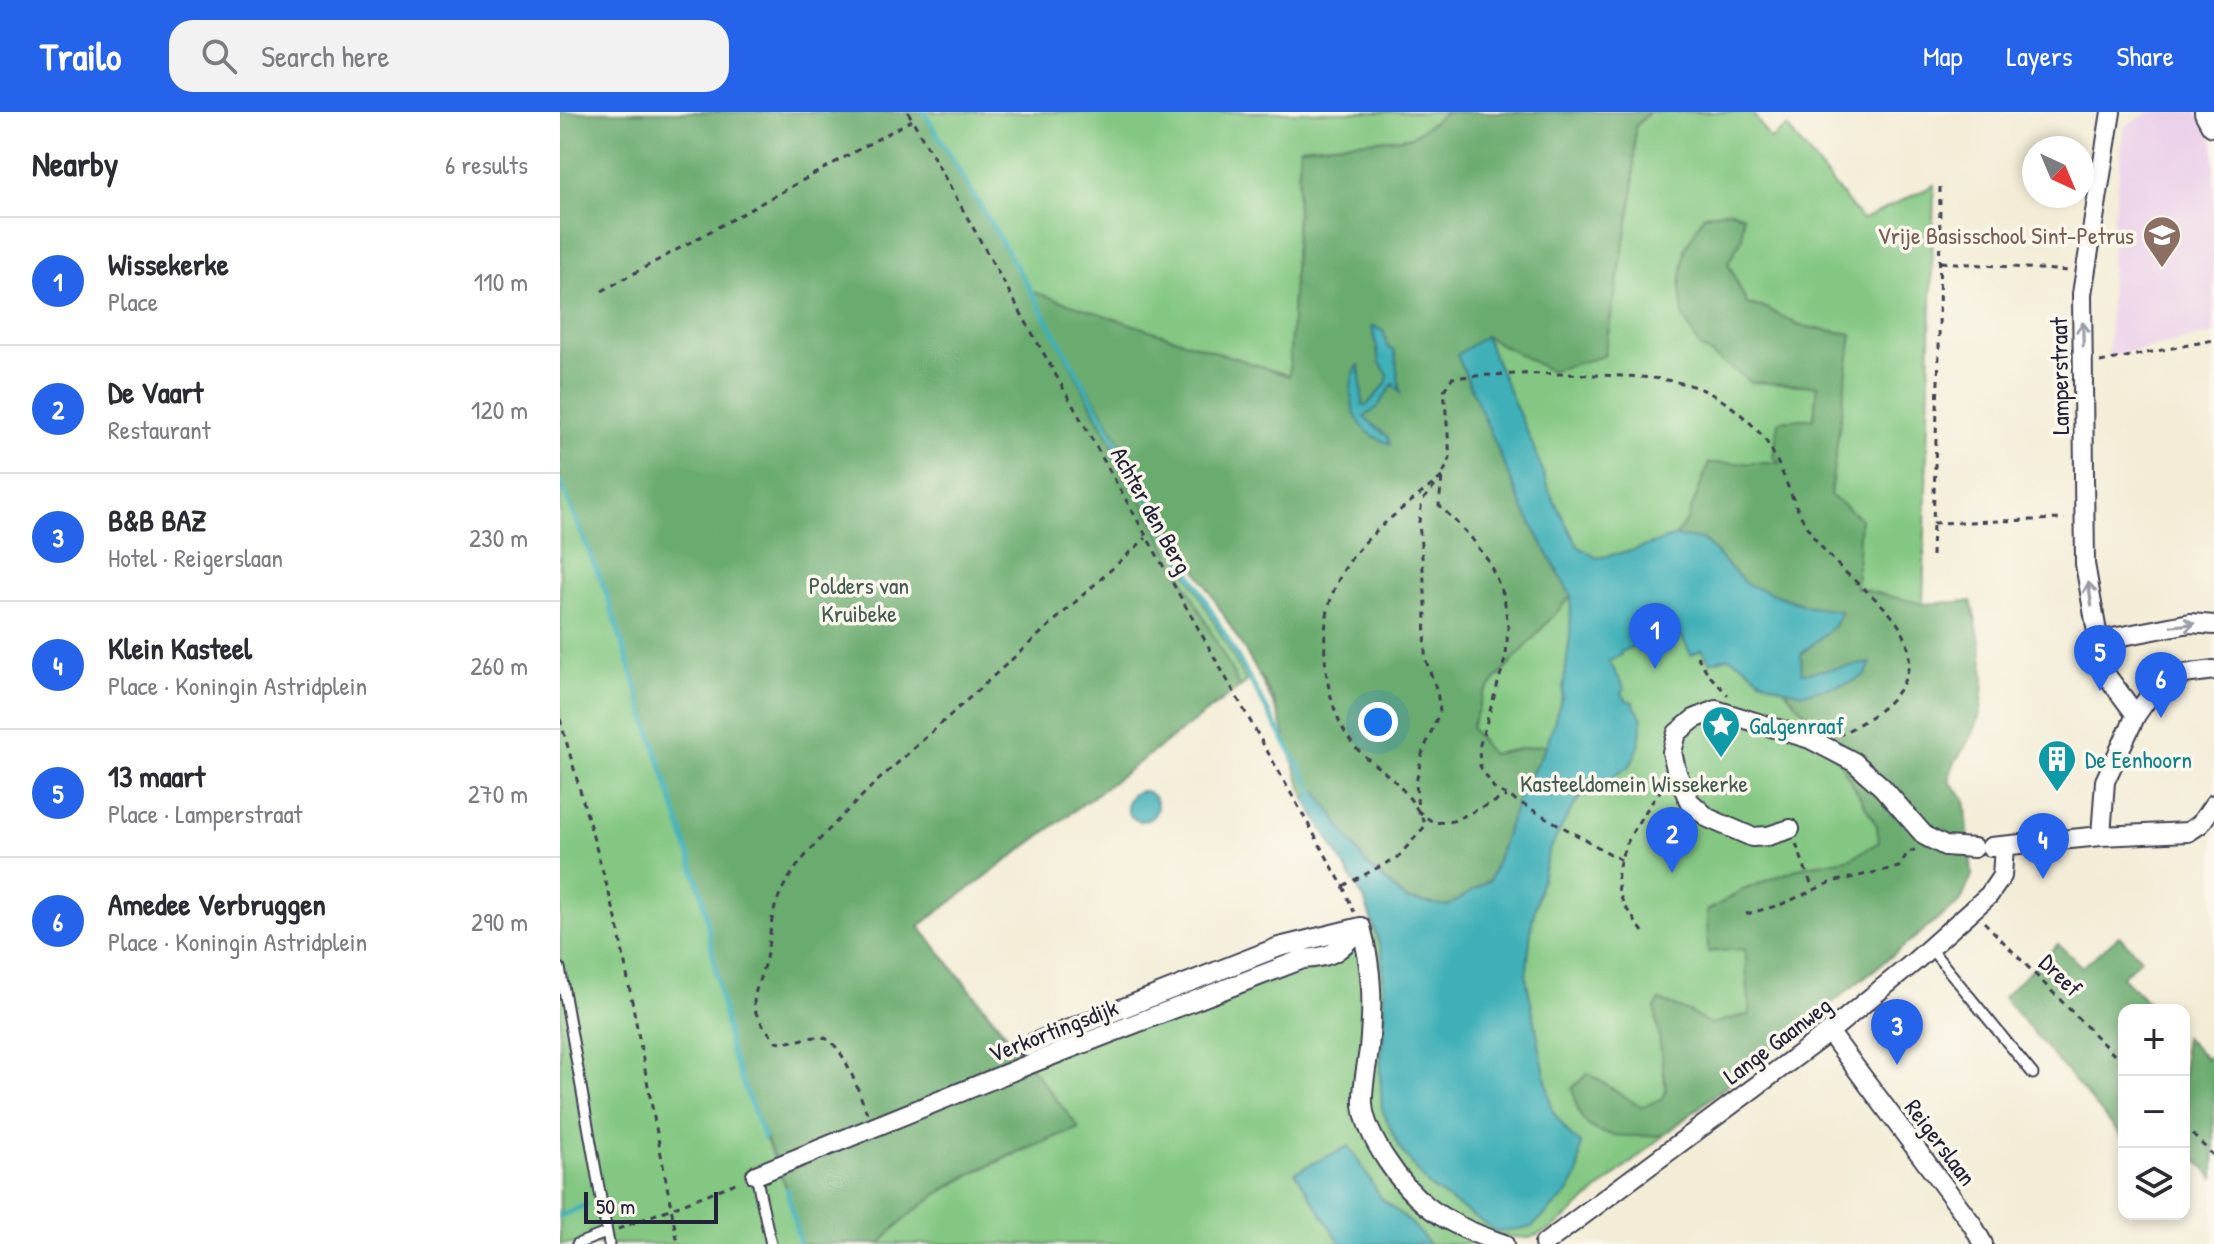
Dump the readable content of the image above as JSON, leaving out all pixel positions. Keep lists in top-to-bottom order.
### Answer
{
  "streets": {
    "street": [
      "Lamperstraat",
      "Verkortingsdijk",
      "Lange Gaanweg",
      "Reigerslaan"
    ],
    "path": ["Achter den Berg", "Dreef"]
  },
  "crossings": [
    ["Achter den Berg", "Verkortingsdijk"],
    ["Dreef", "Lange Gaanweg"],
    ["Lange Gaanweg", "Reigerslaan"]
  ],
  "parks": ["Polders van Kruibeke", "Kasteeldomein Wissekerke"],
  "places": {
    "school or university": ["Vrije Basisschool Sint-Petrus"],
    "place": ["Galgenraaf"],
    "building": ["De Eenhoorn"]
  },
  "scale_bar": "50 m",
  "north": "bottom right",
  "page": {
    "header": "Trailo",
    "search": "Search here",
    "nav": ["Map", "Layers", "Share"],
    "heading": ["Nearby", "6 results"],
    "list": [
      {
        "mark": "1",
        "name": "Wissekerke",
        "note": "Place",
        "value": "110 m"
      },
      {
        "mark": "2",
        "name": "De Vaart",
        "note": "Restaurant",
        "value": "120 m"
      },
      {
        "mark": "3",
        "name": "B&B BAZ",
        "note": "Hotel · Reigerslaan",
        "value": "230 m"
      },
      {
        "mark": "4",
        "name": "Klein Kasteel",
        "note": "Place · Koningin Astridplein",
        "value": "260 m"
      },
      {
        "mark": "5",
        "name": "13 maart",
        "note": "Place · Lamperstraat",
        "value": "270 m"
      },
      {
        "mark": "6",
        "name": "Amedee Verbruggen",
        "note": "Place · Koningin Astridplein",
        "value": "290 m"
      }
    ],
    "pins": [
      "1",
      "5",
      "6",
      "2",
      "4",
      "3"
    ],
    "map_buttons": ["+", "−"],
    "scale": "50 m"
  }
}
